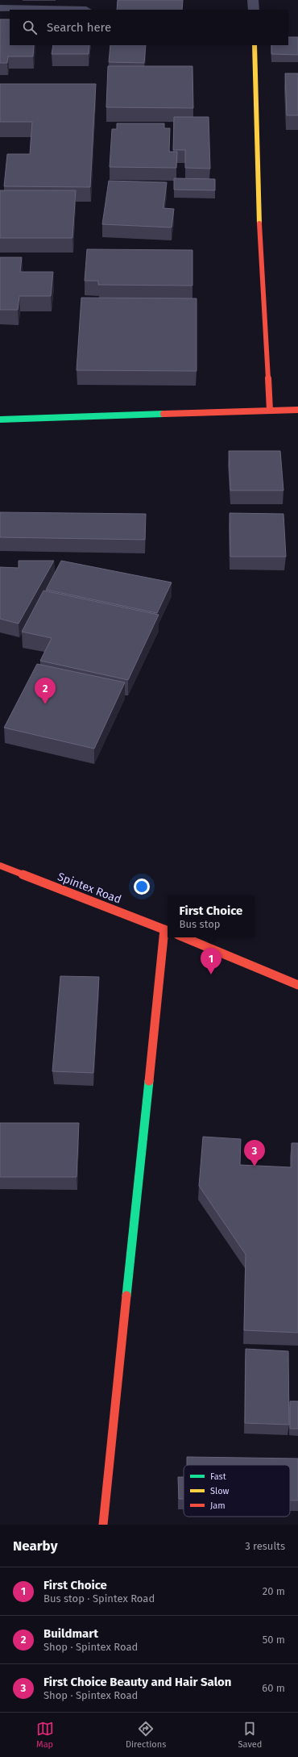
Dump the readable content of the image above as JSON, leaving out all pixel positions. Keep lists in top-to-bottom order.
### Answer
{
  "streets": {
    "street": ["Spintex Road"]
  },
  "legend": ["Fast", "Slow", "Jam"],
  "page": {
    "search": "Search here",
    "pins": ["2", "1", "3"],
    "popup": ["First Choice", "Bus stop"],
    "heading": ["Nearby", "3 results"],
    "list": [
      {
        "mark": "1",
        "name": "First Choice",
        "note": "Bus stop · Spintex Road",
        "value": "20 m"
      },
      {
        "mark": "2",
        "name": "Buildmart",
        "note": "Shop · Spintex Road",
        "value": "50 m"
      },
      {
        "mark": "3",
        "name": "First Choice Beauty and Hair Salon",
        "note": "Shop · Spintex Road",
        "value": "60 m"
      }
    ],
    "nav": ["Map", "Directions", "Saved"]
  }
}
